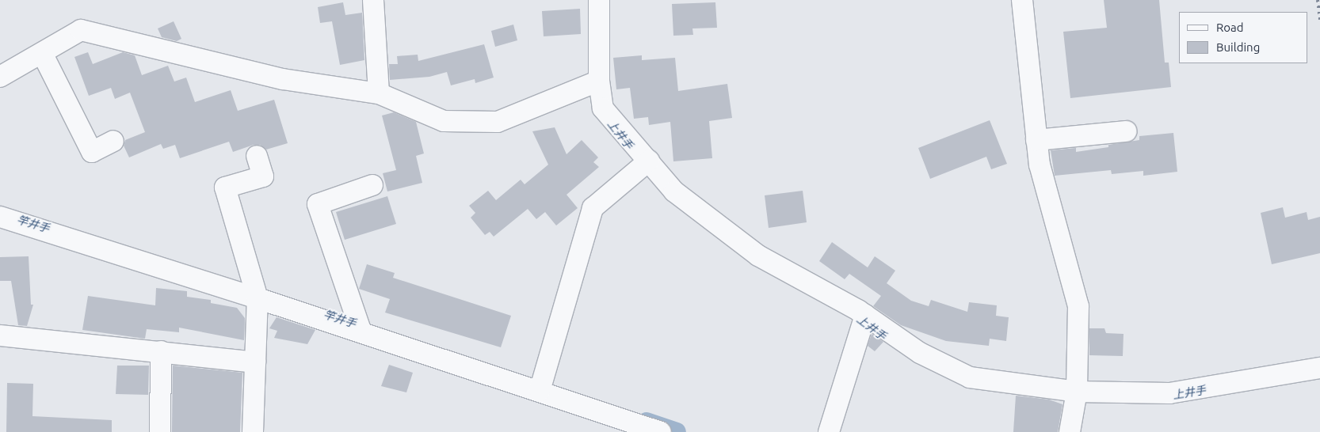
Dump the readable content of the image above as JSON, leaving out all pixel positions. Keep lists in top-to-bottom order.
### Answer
{
  "water": ["上井手", "竿井手"],
  "legend": ["Road", "Building"]
}
